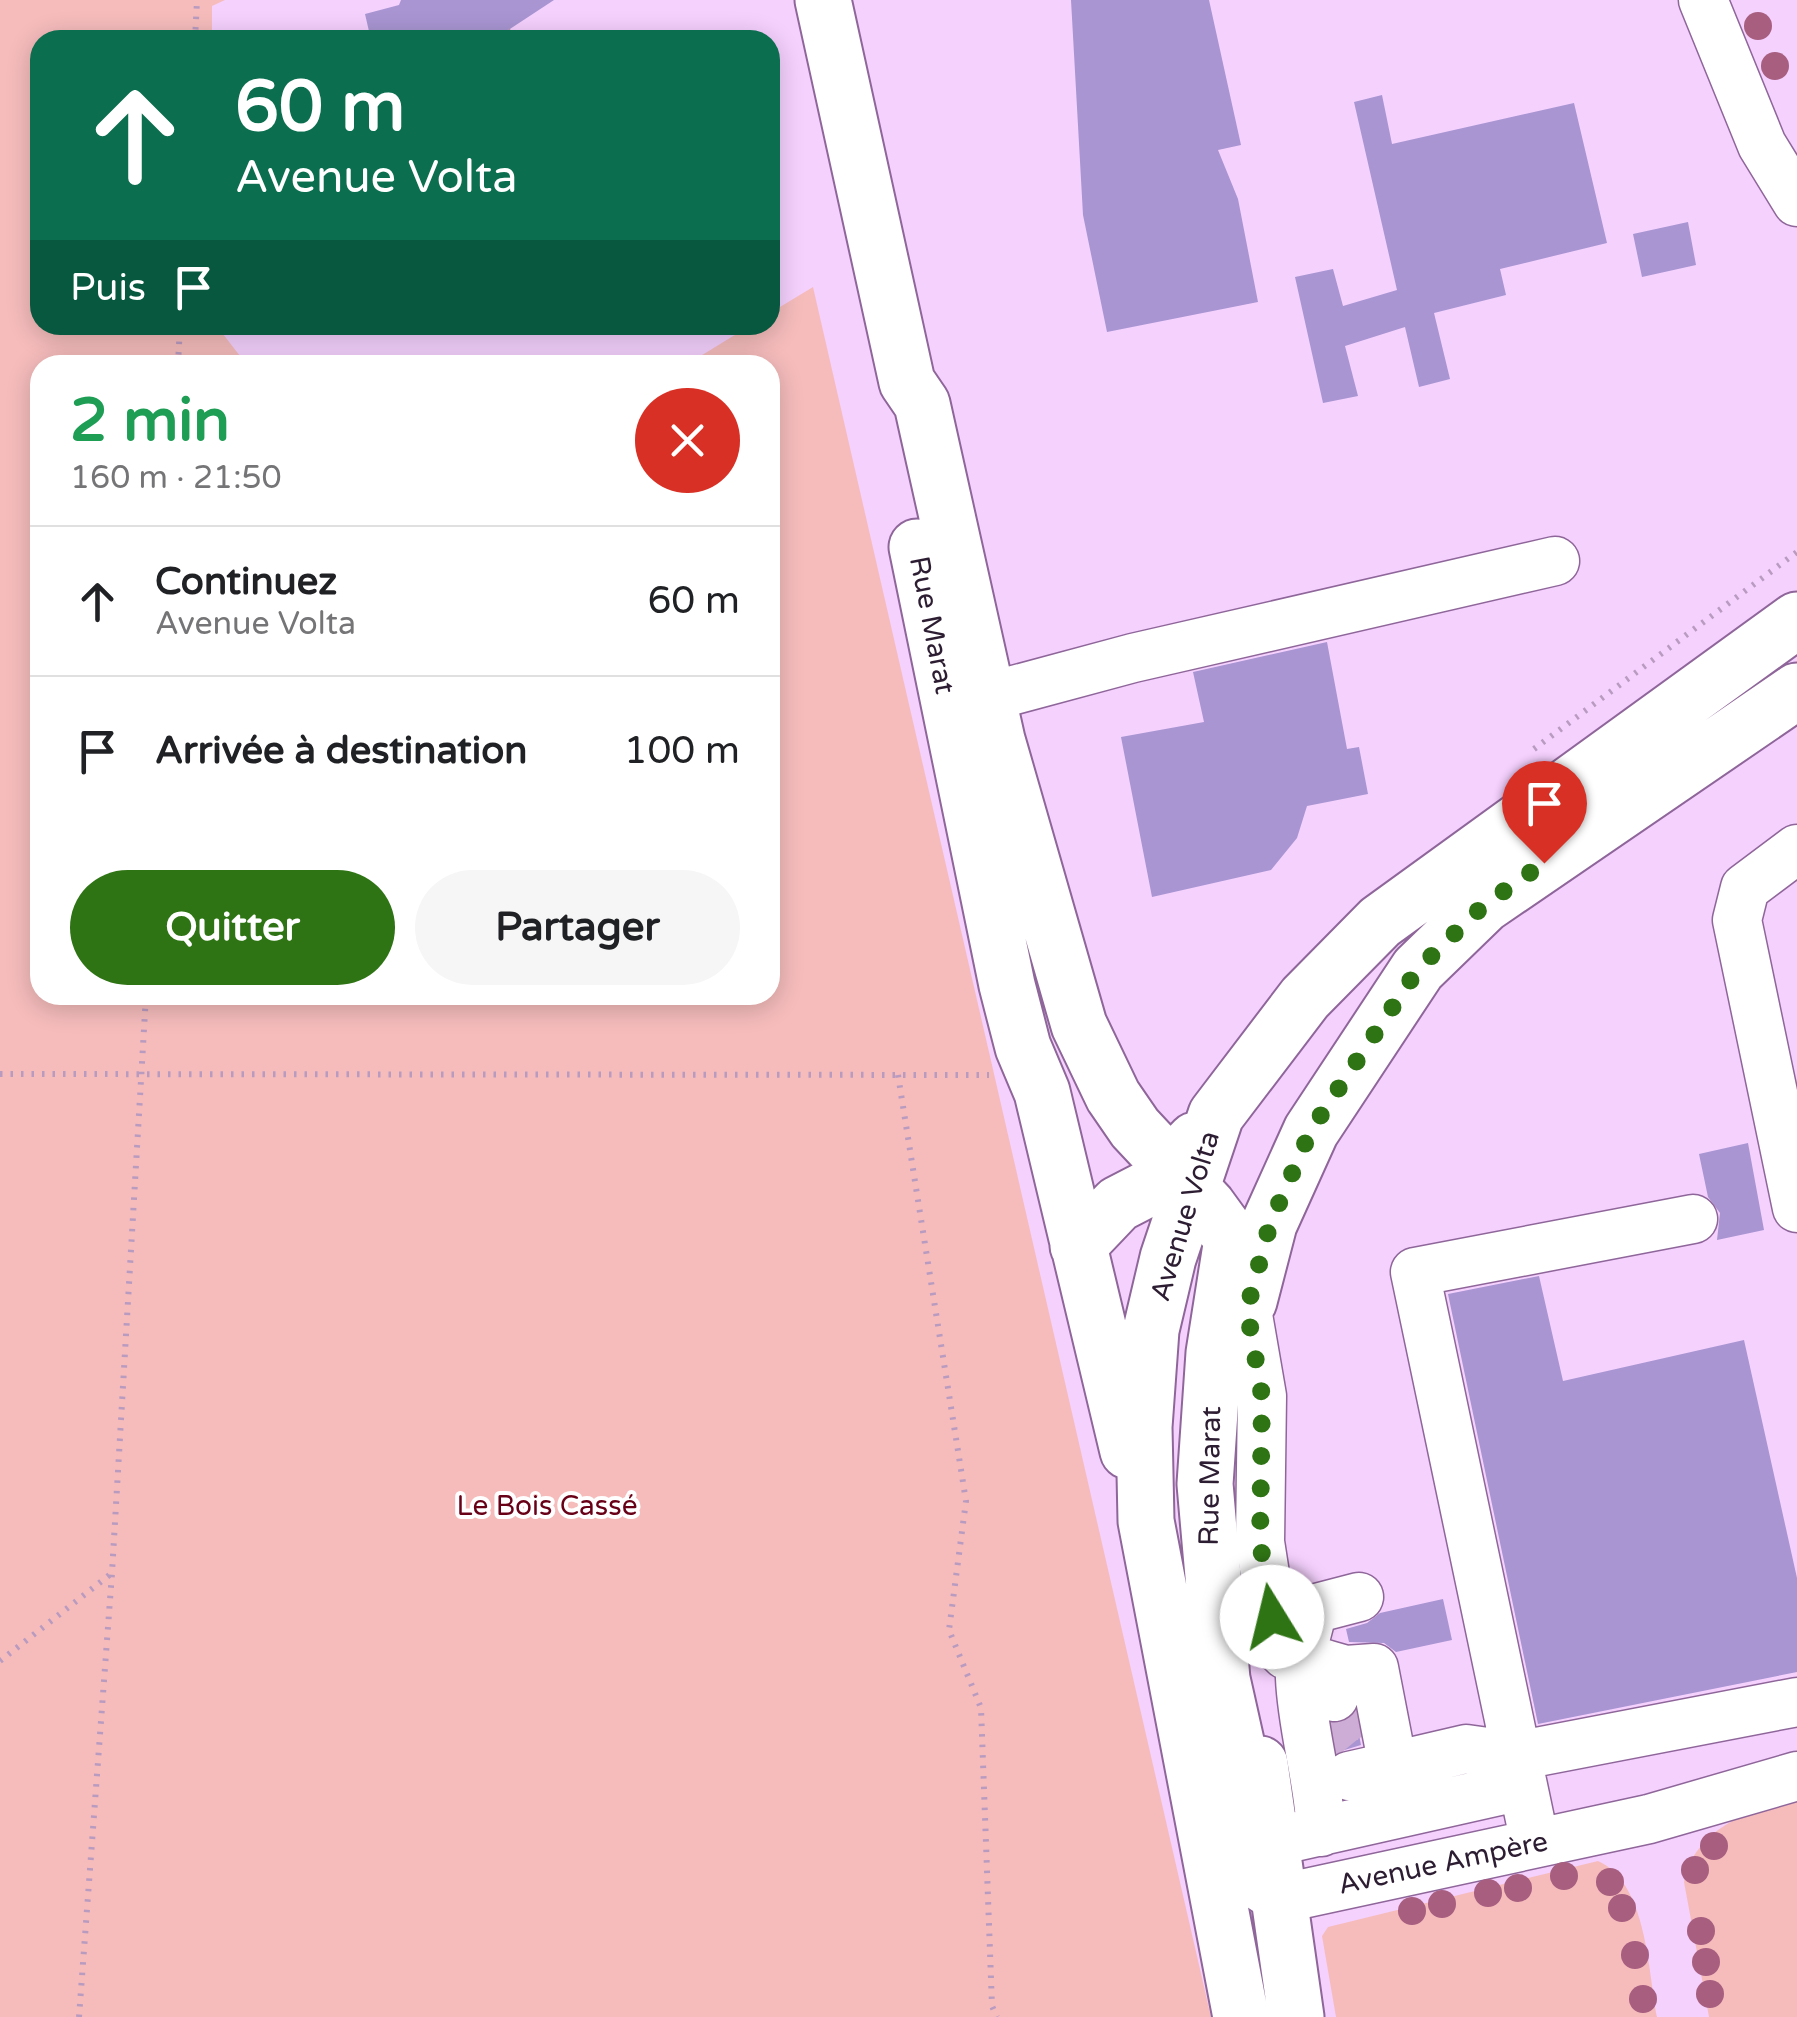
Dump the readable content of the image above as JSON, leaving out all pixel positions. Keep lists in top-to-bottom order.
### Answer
{
  "streets": {
    "main road": ["Rue Marat", "Avenue Volta"],
    "street": ["Avenue Ampère"]
  },
  "crossings": [
    ["Rue Marat", "Avenue Volta"]
  ],
  "parks": ["Le Bois Cassé"],
  "page": {
    "turn": ["60 m", "Avenue Volta"],
    "then": "Puis",
    "heading": ["2 min", "160 m · 21:50"],
    "list": [
      {
        "name": "Continuez",
        "note": "Avenue Volta",
        "value": "60 m"
      },
      {
        "name": "Arrivée à destination",
        "value": "100 m"
      }
    ],
    "buttons": ["Quitter", "Partager"]
  }
}
